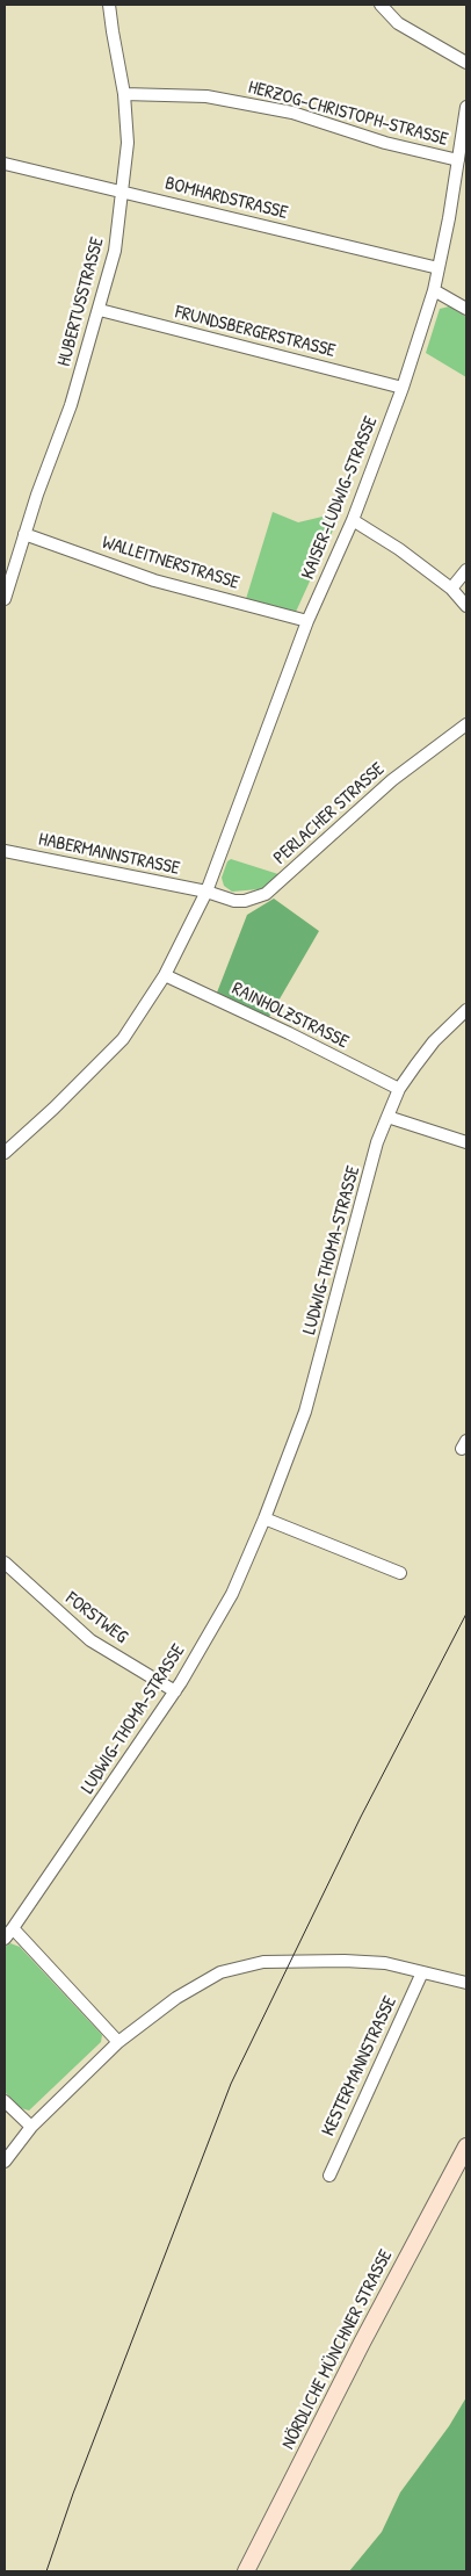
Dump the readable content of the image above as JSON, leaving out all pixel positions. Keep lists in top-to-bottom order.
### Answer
{
  "streets": {
    "main road": ["NÖRDLICHE MÜNCHNER STRASSE"],
    "street": [
      "HERZOG-CHRISTOPH-STRASSE",
      "BOMHARDSTRASSE",
      "HUBERTUSSTRASSE",
      "FRUNDSBERGERSTRASSE",
      "KAISER-LUDWIG-STRASSE",
      "WALLEITNERSTRASSE",
      "PERLACHER STRASSE",
      "HABERMANNSTRASSE",
      "RAINHOLZSTRASSE",
      "LUDWIG-THOMA-STRASSE",
      "FORSTWEG",
      "KESTERMANNSTRASSE"
    ]
  },
  "crossings": [
    ["HERZOG-CHRISTOPH-STRASSE", "HUBERTUSSTRASSE"],
    ["HERZOG-CHRISTOPH-STRASSE", "KAISER-LUDWIG-STRASSE"],
    ["BOMHARDSTRASSE", "HUBERTUSSTRASSE"],
    ["BOMHARDSTRASSE", "KAISER-LUDWIG-STRASSE"],
    ["HUBERTUSSTRASSE", "FRUNDSBERGERSTRASSE"],
    ["HUBERTUSSTRASSE", "WALLEITNERSTRASSE"],
    ["FRUNDSBERGERSTRASSE", "KAISER-LUDWIG-STRASSE"],
    ["KAISER-LUDWIG-STRASSE", "WALLEITNERSTRASSE"],
    ["KAISER-LUDWIG-STRASSE", "PERLACHER STRASSE"],
    ["KAISER-LUDWIG-STRASSE", "HABERMANNSTRASSE"],
    ["KAISER-LUDWIG-STRASSE", "RAINHOLZSTRASSE"],
    ["PERLACHER STRASSE", "HABERMANNSTRASSE"],
    ["RAINHOLZSTRASSE", "LUDWIG-THOMA-STRASSE"],
    ["LUDWIG-THOMA-STRASSE", "FORSTWEG"]
  ]
}
